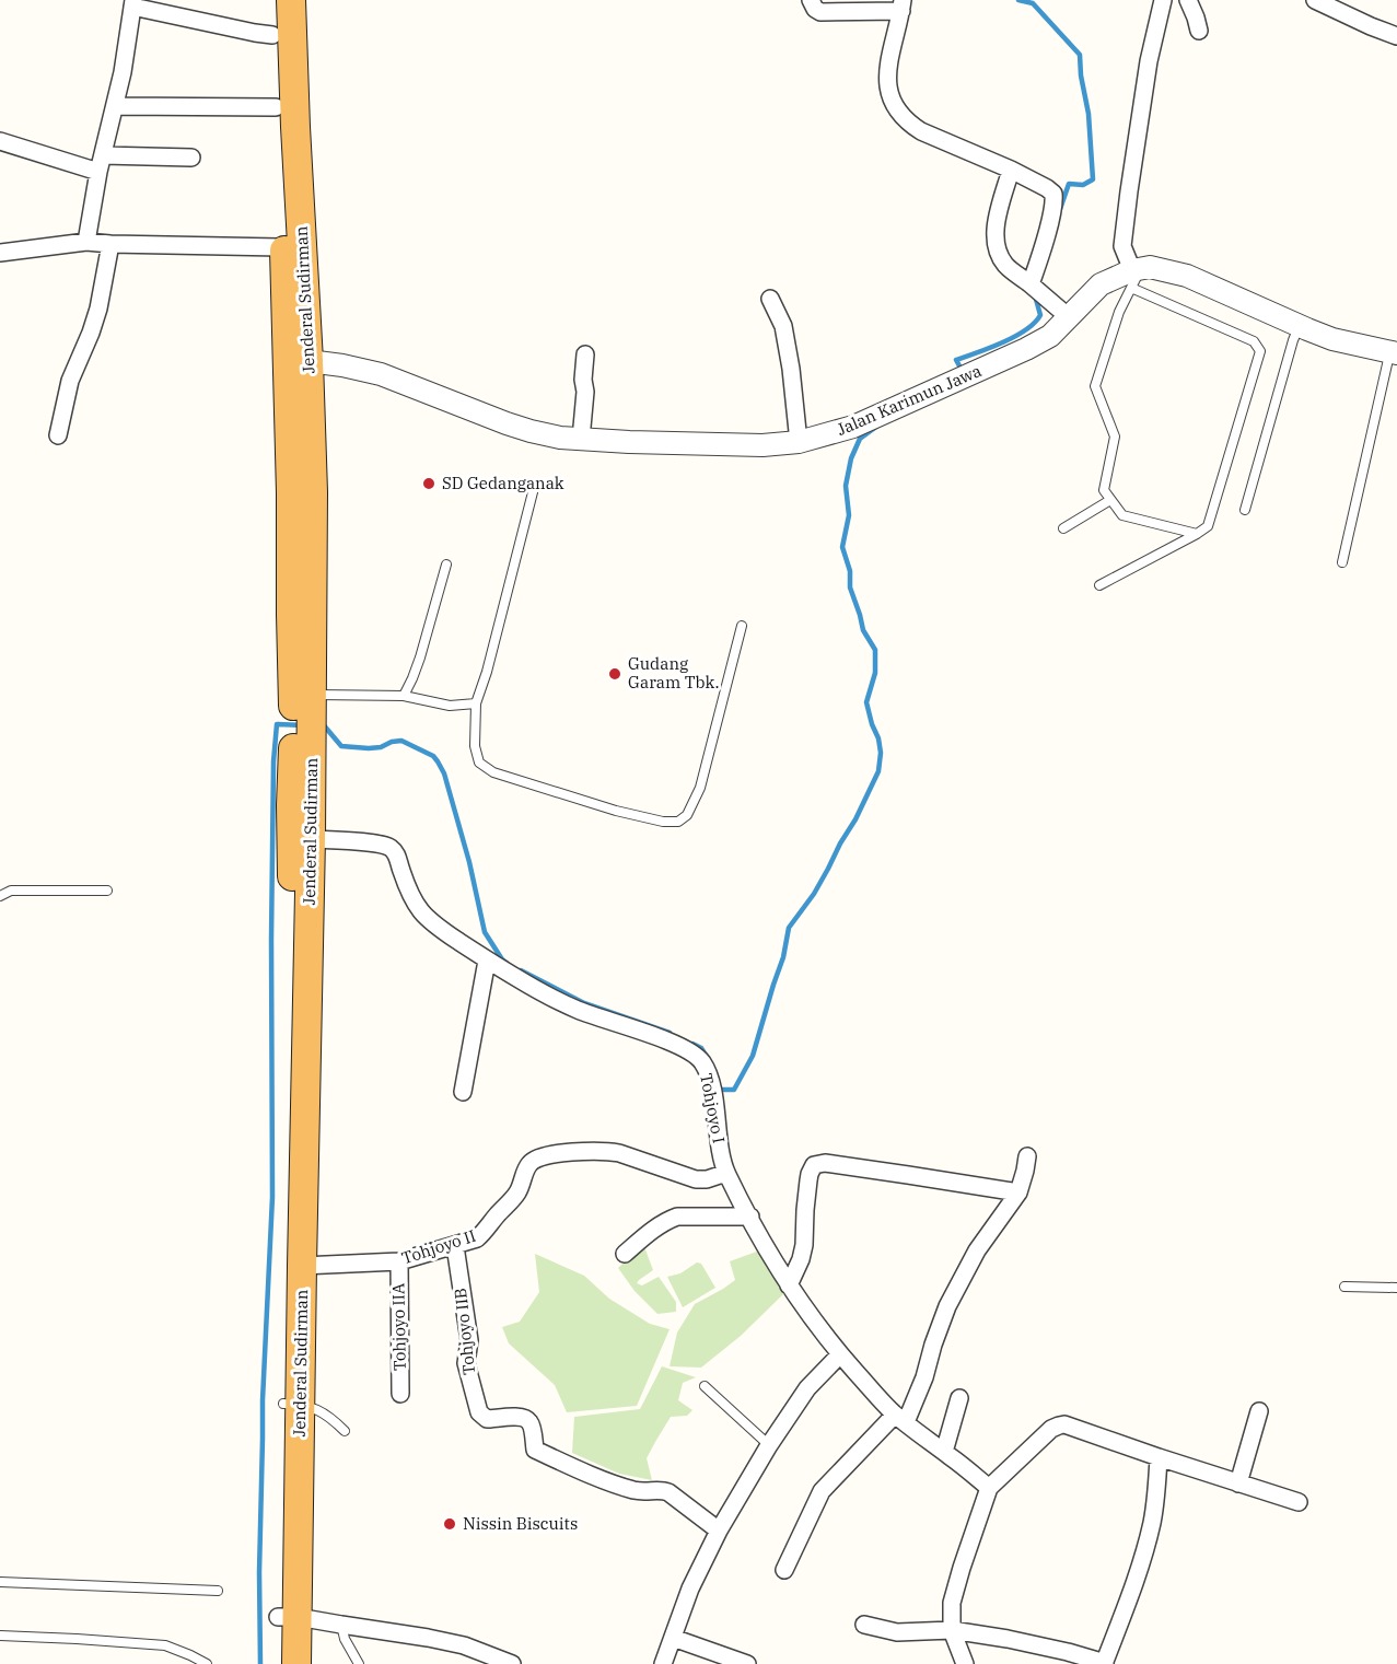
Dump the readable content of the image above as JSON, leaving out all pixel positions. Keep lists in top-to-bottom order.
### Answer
{
  "streets": {
    "highway": ["Jenderal Sudirman"],
    "street": [
      "Jalan Karimun Jawa",
      "Tohjoyo I",
      "Tohjoyo II",
      "Tohjoyo IIA",
      "Tohjoyo IIB"
    ]
  },
  "crossings": [
    ["Jenderal Sudirman", "Jalan Karimun Jawa"],
    ["Jenderal Sudirman", "Tohjoyo I"],
    ["Jenderal Sudirman", "Tohjoyo II"],
    ["Tohjoyo I", "Tohjoyo II"],
    ["Tohjoyo II", "Tohjoyo IIA"],
    ["Tohjoyo II", "Tohjoyo IIB"]
  ],
  "places": ["SD Gedanganak", "Gudang Garam Tbk.", "Nissin Biscuits"]
}
